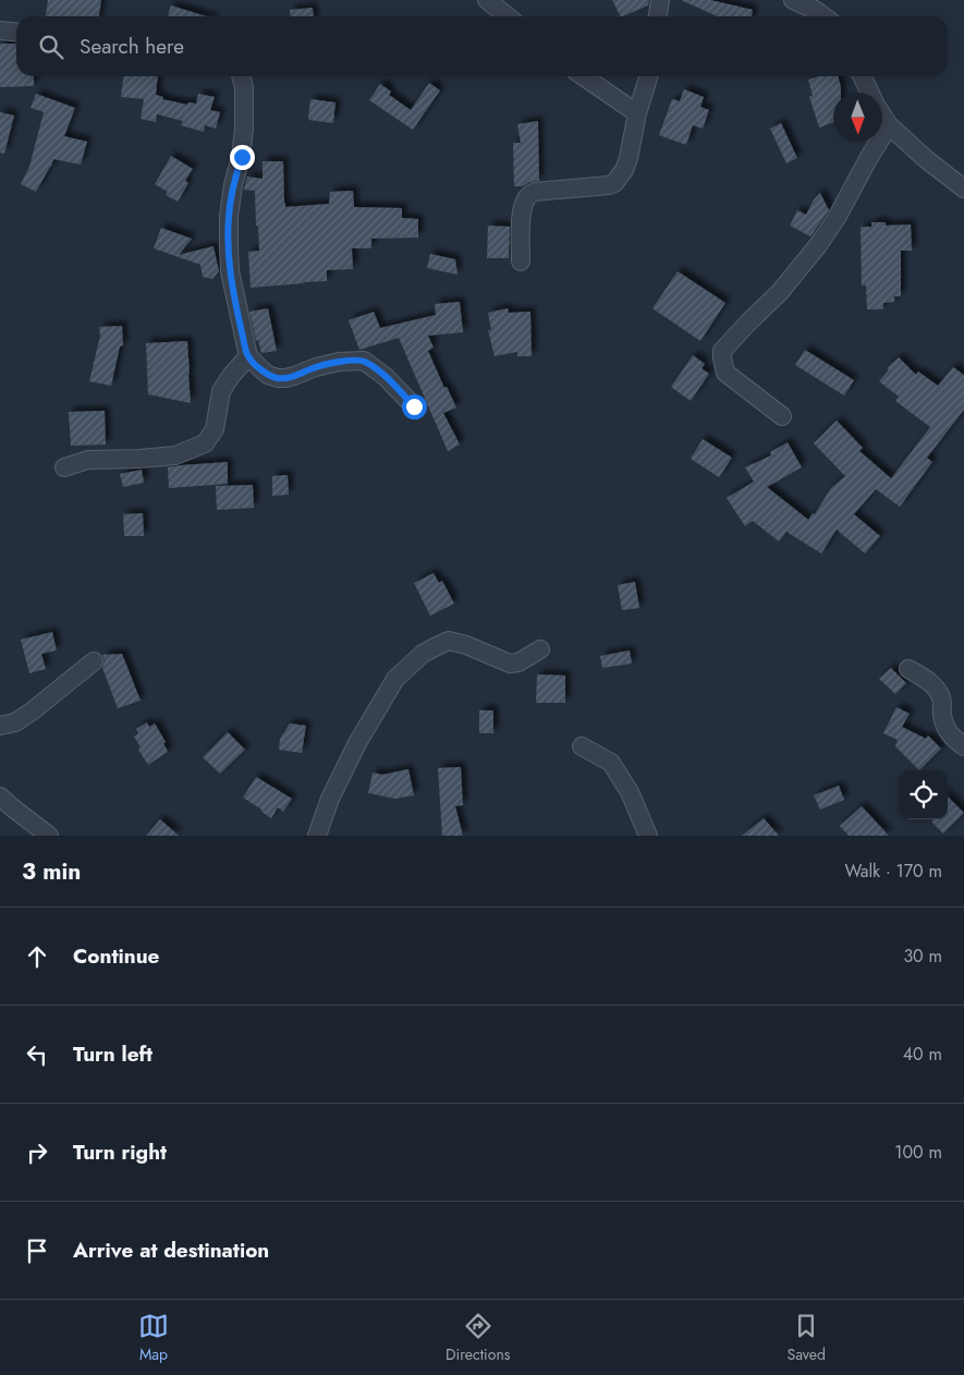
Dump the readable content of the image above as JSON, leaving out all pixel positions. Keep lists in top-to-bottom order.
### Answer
{
  "north": "bottom",
  "page": {
    "search": "Search here",
    "heading": ["3 min", "Walk · 170 m"],
    "list": [
      ["Continue", "30 m"],
      ["Turn left", "40 m"],
      ["Turn right", "100 m"],
      "Arrive at destination"
    ],
    "nav": ["Map", "Directions", "Saved"]
  }
}
